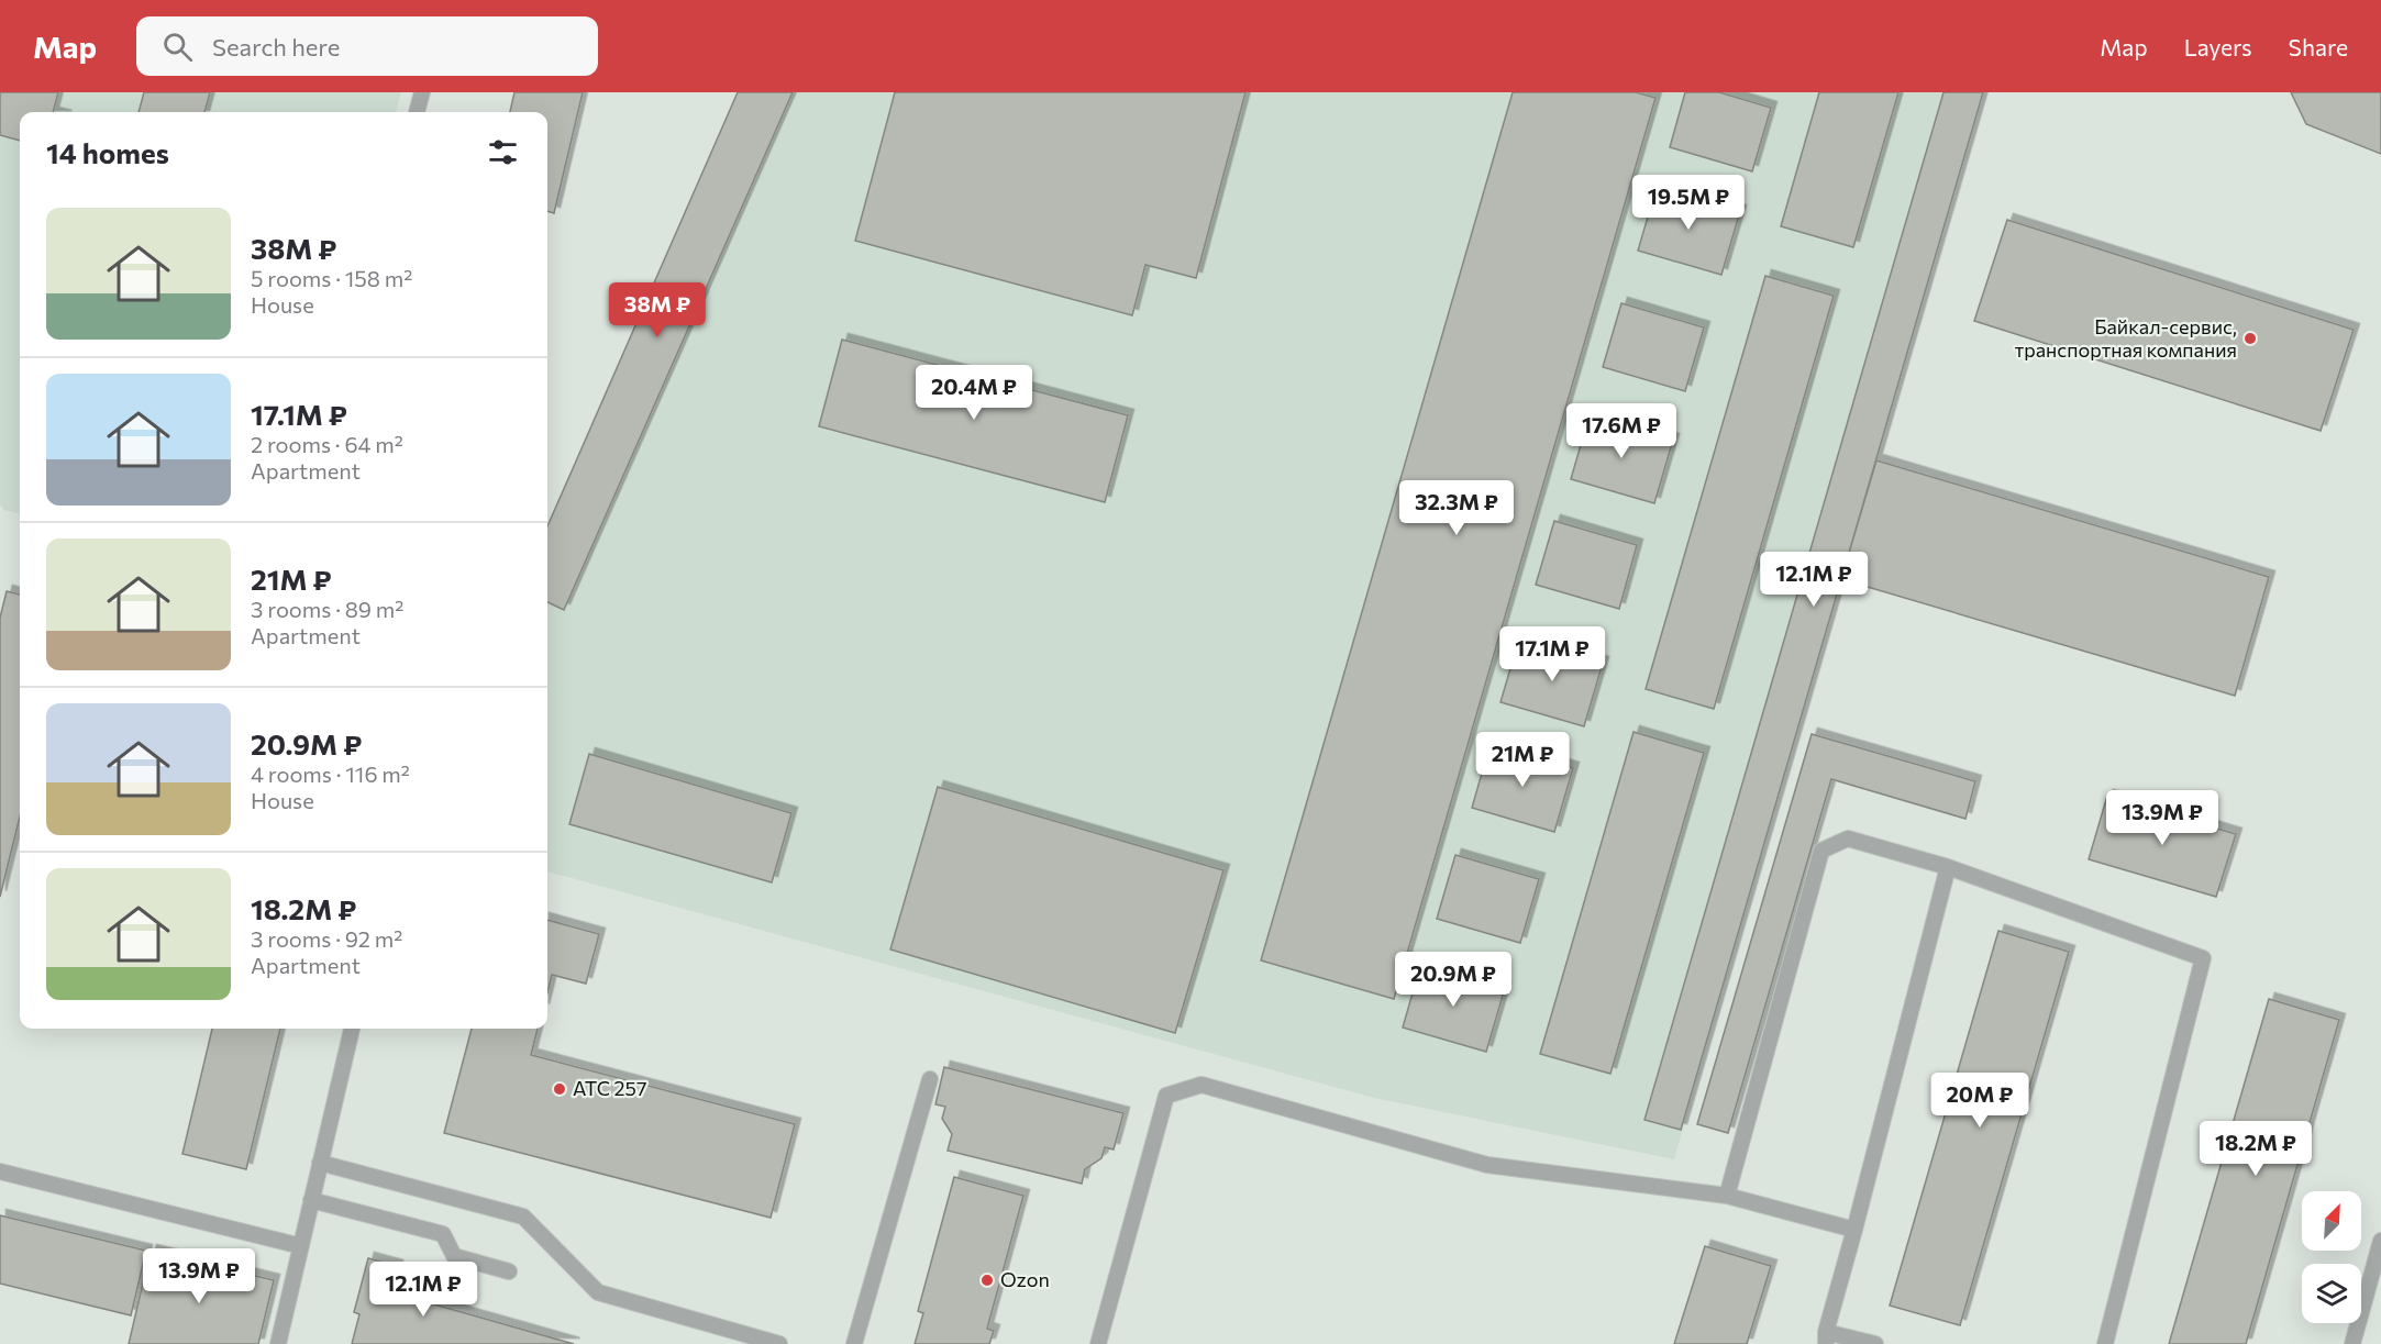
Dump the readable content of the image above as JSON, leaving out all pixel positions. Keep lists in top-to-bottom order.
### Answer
{
  "places": ["Байкал-сервис, транспортная компания", "АТС 257", "Ozon"],
  "north": "top right",
  "page": {
    "header": "Map",
    "search": "Search here",
    "nav": ["Map", "Layers", "Share"],
    "heading": "14 homes",
    "price": [
      "19.5M ₽",
      "38M ₽",
      "20.4M ₽",
      "17.6M ₽",
      "32.3M ₽",
      "12.1M ₽",
      "17.1M ₽",
      "21M ₽",
      "13.9M ₽",
      "20.9M ₽",
      "20M ₽",
      "18.2M ₽",
      "13.9M ₽",
      "12.1M ₽"
    ],
    "list": [
      {
        "name": "38M ₽",
        "note": "5 rooms · 158 m² · House"
      },
      {
        "name": "17.1M ₽",
        "note": "2 rooms · 64 m² · Apartment"
      },
      {
        "name": "21M ₽",
        "note": "3 rooms · 89 m² · Apartment"
      },
      {
        "name": "20.9M ₽",
        "note": "4 rooms · 116 m² · House"
      },
      {
        "name": "18.2M ₽",
        "note": "3 rooms · 92 m² · Apartment"
      }
    ]
  }
}
